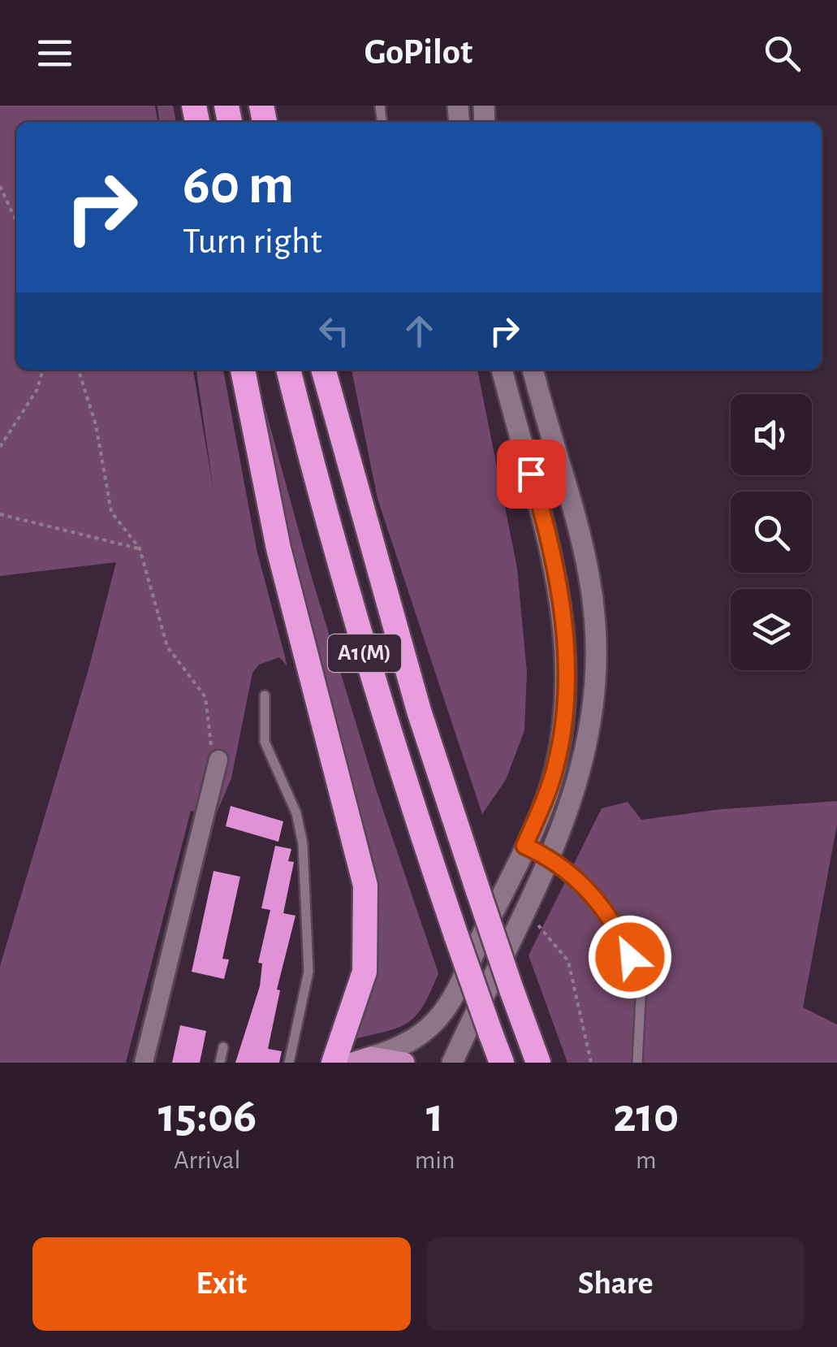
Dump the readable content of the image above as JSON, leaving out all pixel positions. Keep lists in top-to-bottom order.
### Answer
{
  "streets": {
    "highway": ["A1(M)"]
  },
  "page": {
    "header": "GoPilot",
    "turn": ["60 m", "Turn right"],
    "eta": [
      "15:06",
      "Arrival",
      "1",
      "min",
      "210",
      "m"
    ],
    "buttons": ["Exit", "Share"]
  }
}
